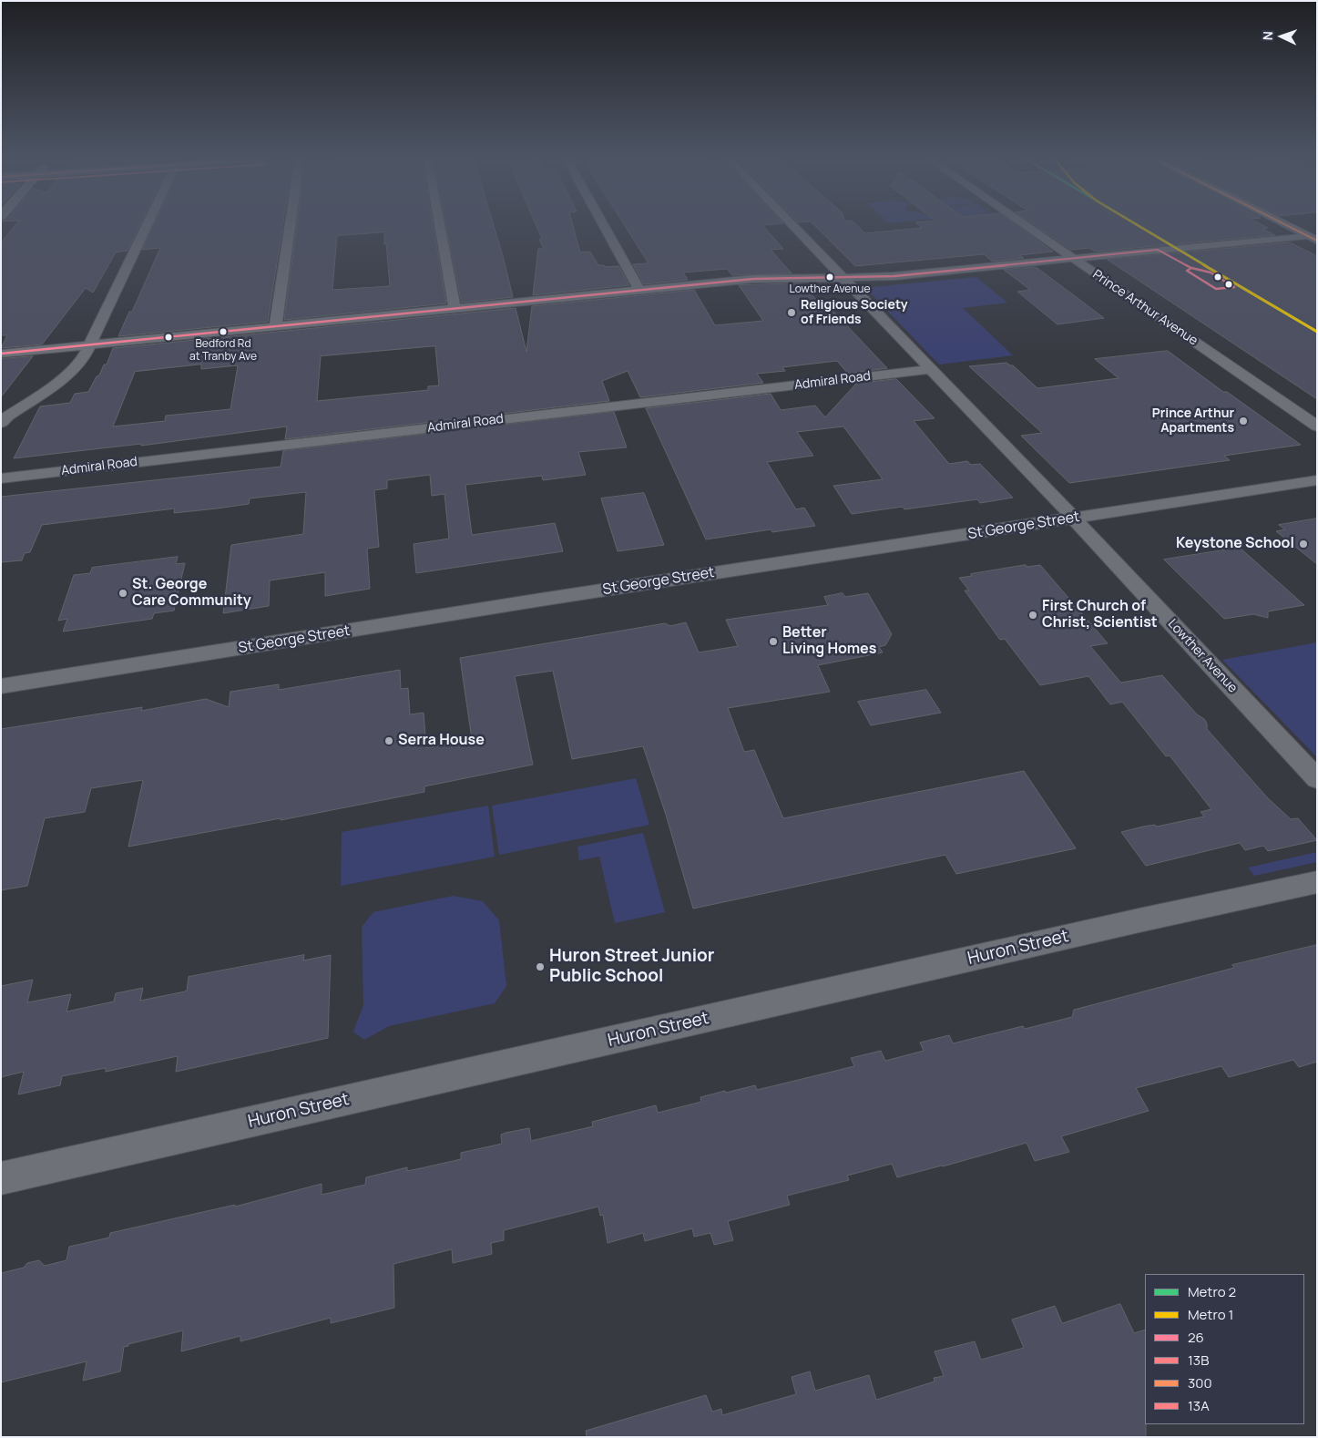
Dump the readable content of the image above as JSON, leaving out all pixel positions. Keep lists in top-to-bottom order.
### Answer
{
  "streets": {
    "street": [
      "Prince Arthur Avenue",
      "Admiral Road",
      "St George Street",
      "Lowther Avenue",
      "Huron Street"
    ]
  },
  "crossings": [
    ["Admiral Road", "Lowther Avenue"],
    ["St George Street", "Lowther Avenue"]
  ],
  "places": [
    "Lowther Avenue",
    "Religious Society of Friends",
    "Bedford Rd at Tranby Ave",
    "Prince Arthur Apartments",
    "Keystone School",
    "St. George Care Community",
    "First Church of Christ, Scientist",
    "Better Living Homes",
    "Serra House",
    "Huron Street Junior Public School"
  ],
  "lines": [
    "metro line 2",
    "metro line 1",
    "transit line 300",
    "transit line 26"
  ],
  "legend": [
    "Metro 2",
    "Metro 1",
    "26",
    "13B",
    "300",
    "13A"
  ],
  "north": "left"
}
